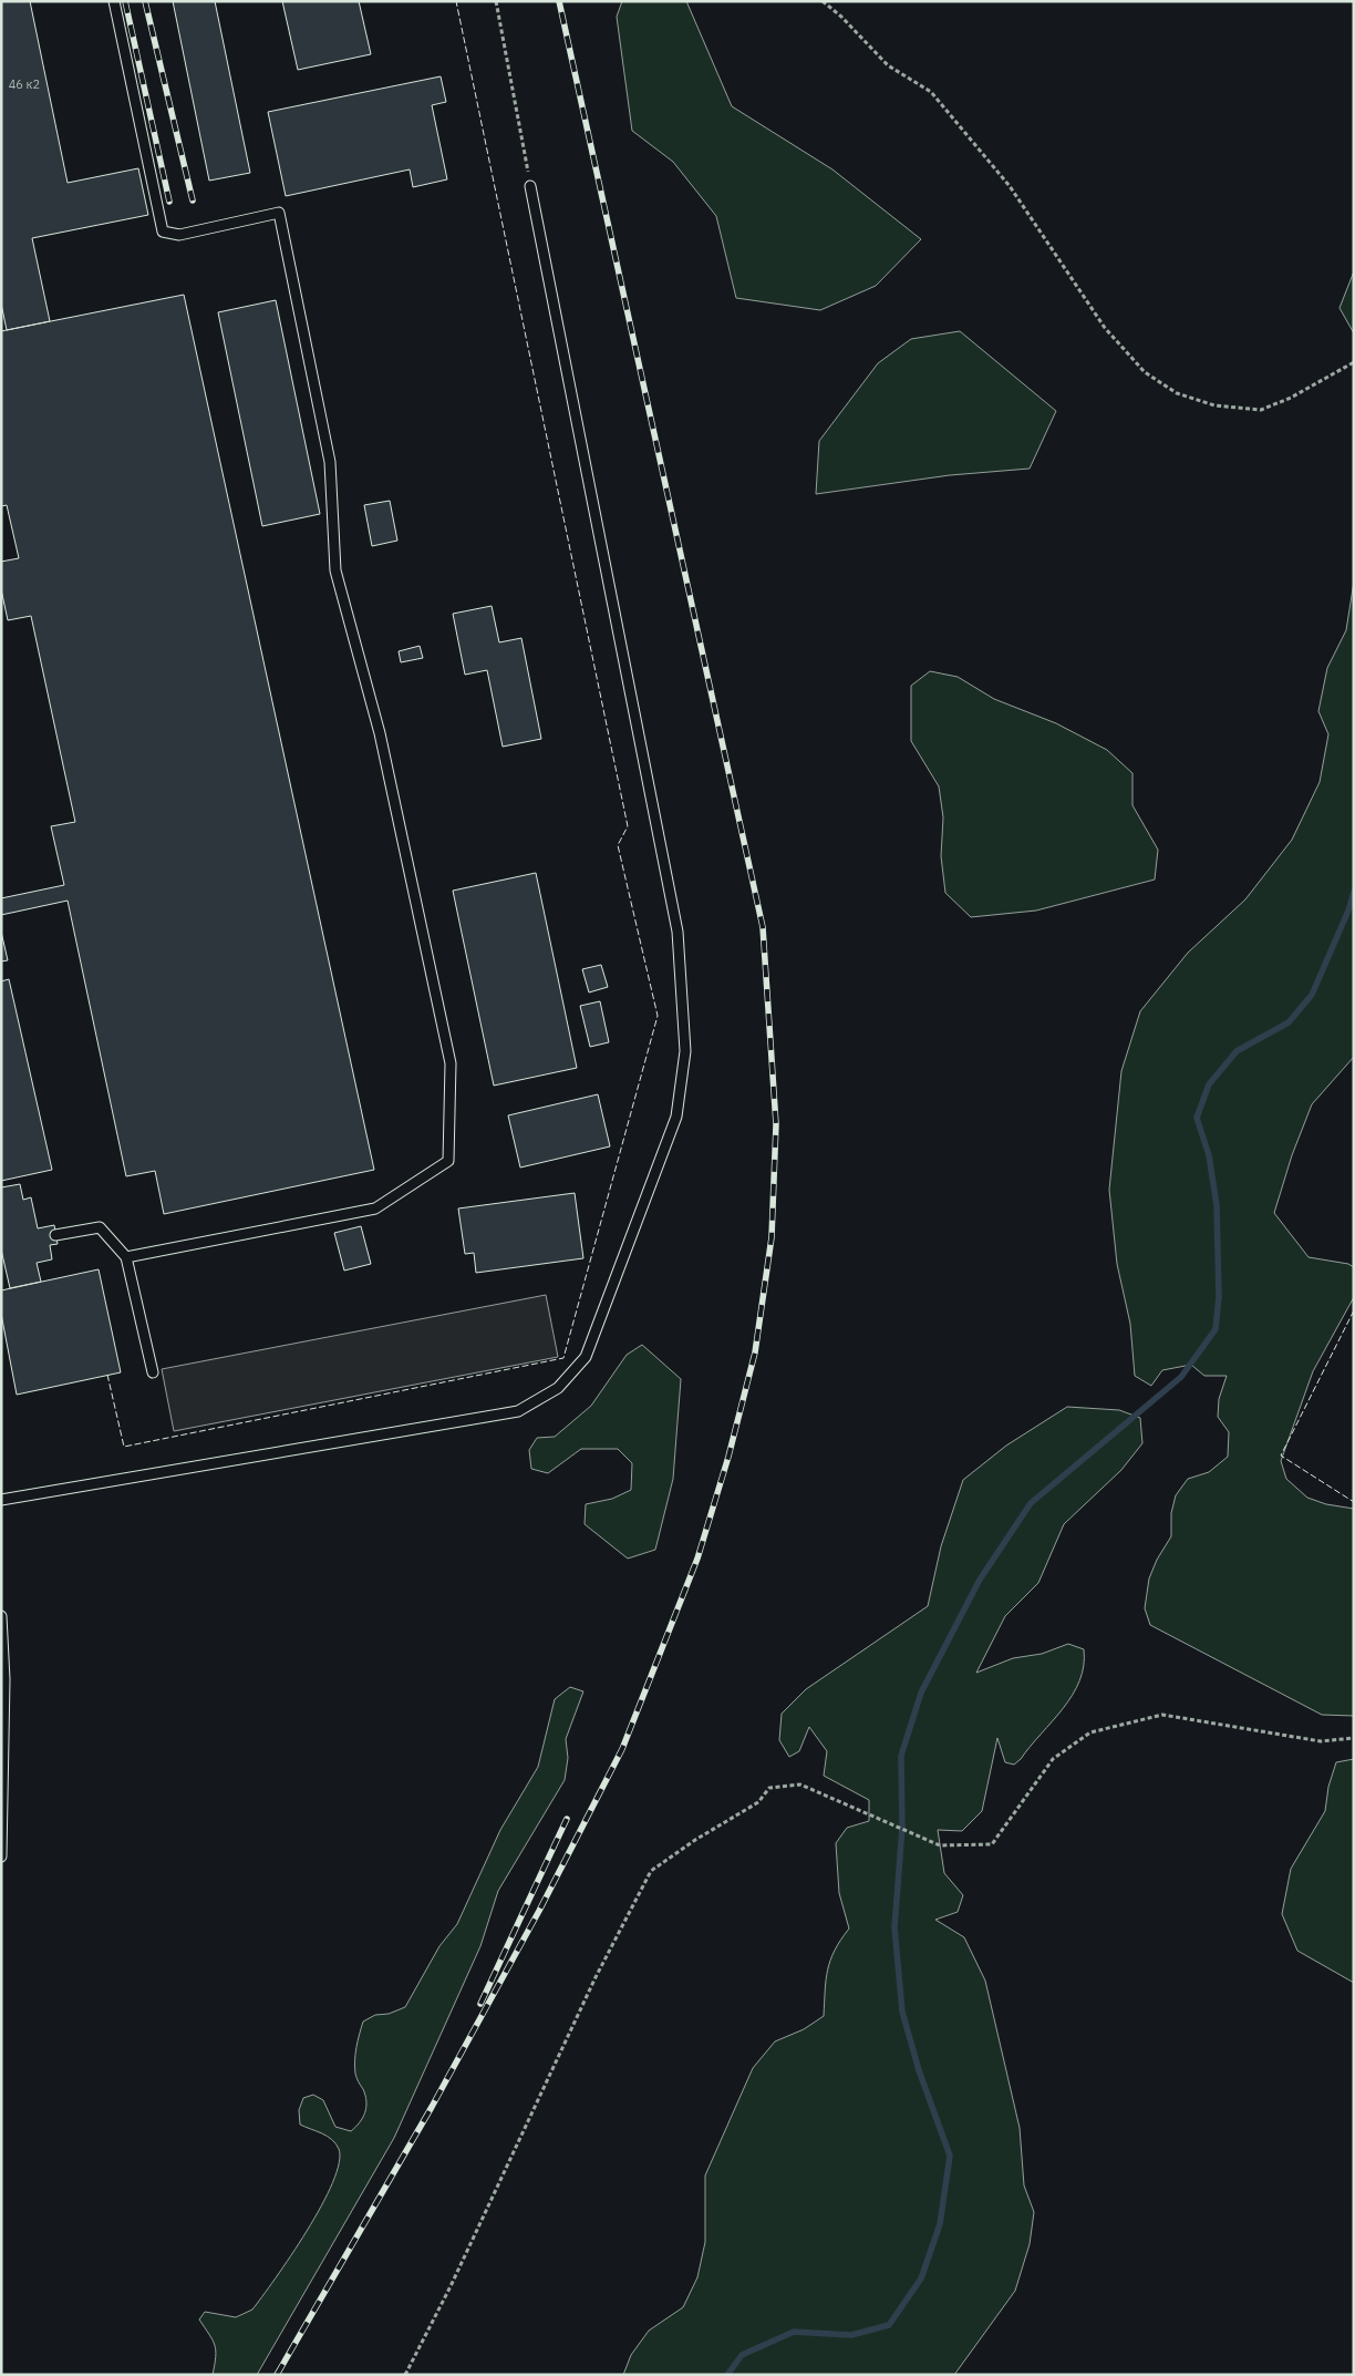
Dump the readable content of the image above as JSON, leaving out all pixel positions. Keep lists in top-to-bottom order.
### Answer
{
  "house_numbers": ["46 к2"]
}
